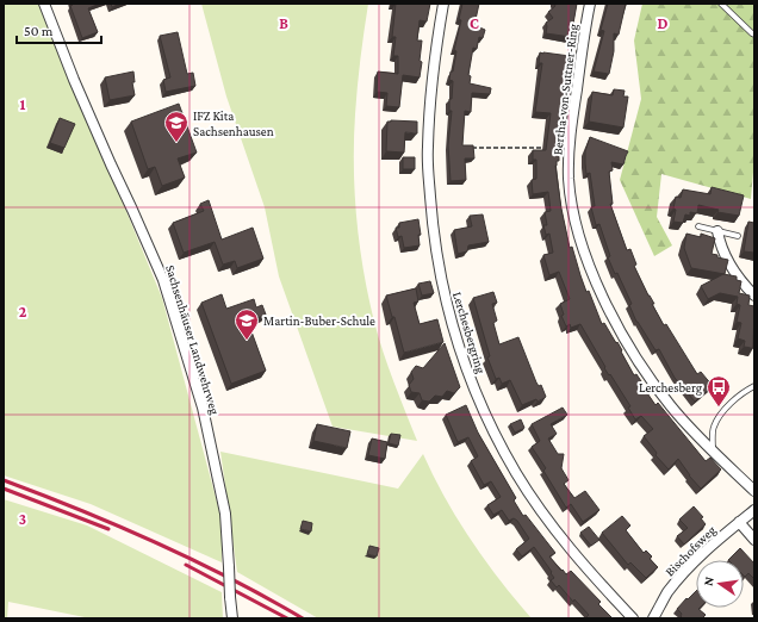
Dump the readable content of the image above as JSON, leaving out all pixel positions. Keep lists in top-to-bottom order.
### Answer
{
  "streets": {
    "street": [
      "Bertha-von-Suttner-Ring",
      "Lerchesbergring",
      "Sachsenhäuser Landwehrweg",
      "Bischofsweg"
    ]
  },
  "places": {
    "school or university": ["IFZ Kita Sachsenhausen", "Martin-Buber-Schule"],
    "bus stop": ["Lerchesberg"]
  },
  "scale_bar": "50 m",
  "north": "left",
  "grid": {
    "columns": ["B", "C", "D"],
    "rows": ["1", "2", "3"]
  }
}
